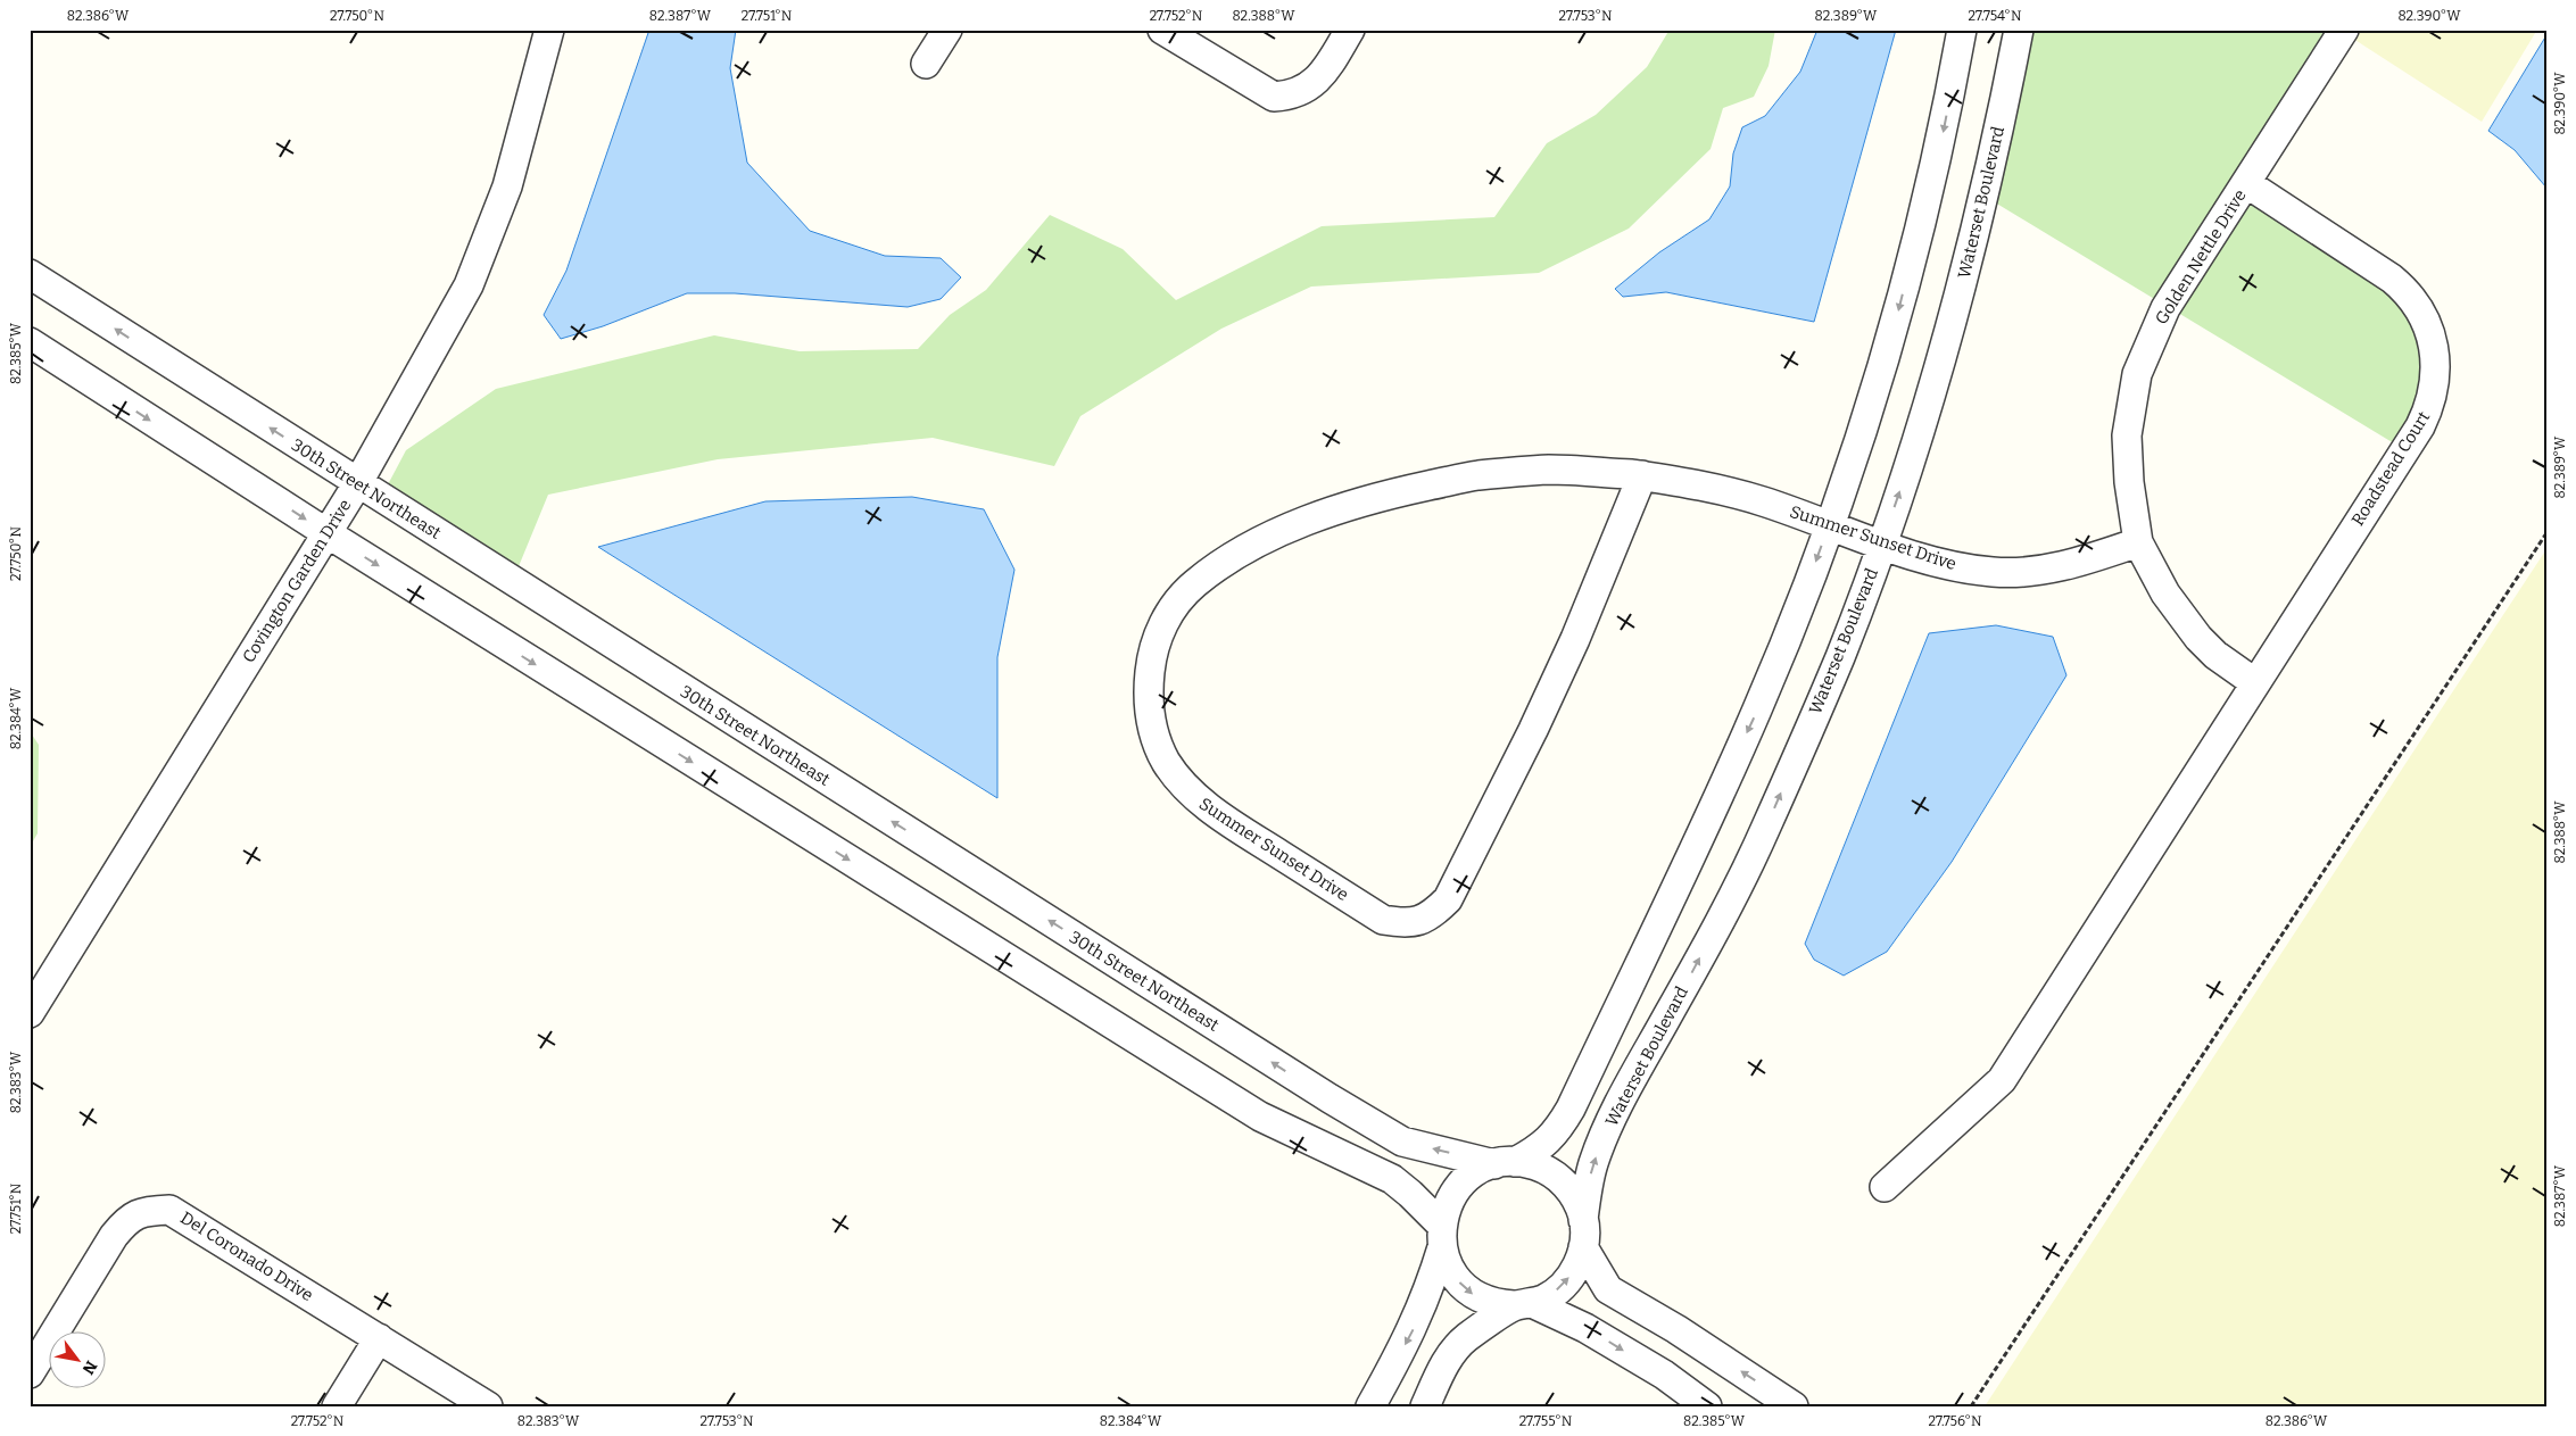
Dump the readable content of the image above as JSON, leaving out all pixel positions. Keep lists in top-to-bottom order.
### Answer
{
  "streets": {
    "street": [
      "Waterset Boulevard",
      "Golden Nettle Drive",
      "Roadstead Court",
      "30th Street Northeast",
      "Summer Sunset Drive",
      "Covington Garden Drive",
      "Del Coronado Drive"
    ]
  },
  "crossings": [
    ["Waterset Boulevard", "30th Street Northeast"],
    ["Waterset Boulevard", "Summer Sunset Drive"],
    ["Golden Nettle Drive", "Roadstead Court"],
    ["Golden Nettle Drive", "Summer Sunset Drive"],
    ["30th Street Northeast", "Covington Garden Drive"]
  ],
  "north": "bottom right",
  "coordinates": [
    "82.386°W",
    "27.750°N",
    "82.387°W",
    "27.751°N",
    "27.752°N",
    "82.388°W",
    "27.753°N",
    "82.389°W",
    "27.754°N",
    "82.390°W",
    "82.385°W",
    "82.384°W",
    "82.383°W",
    "27.755°N",
    "27.756°N"
  ]
}
